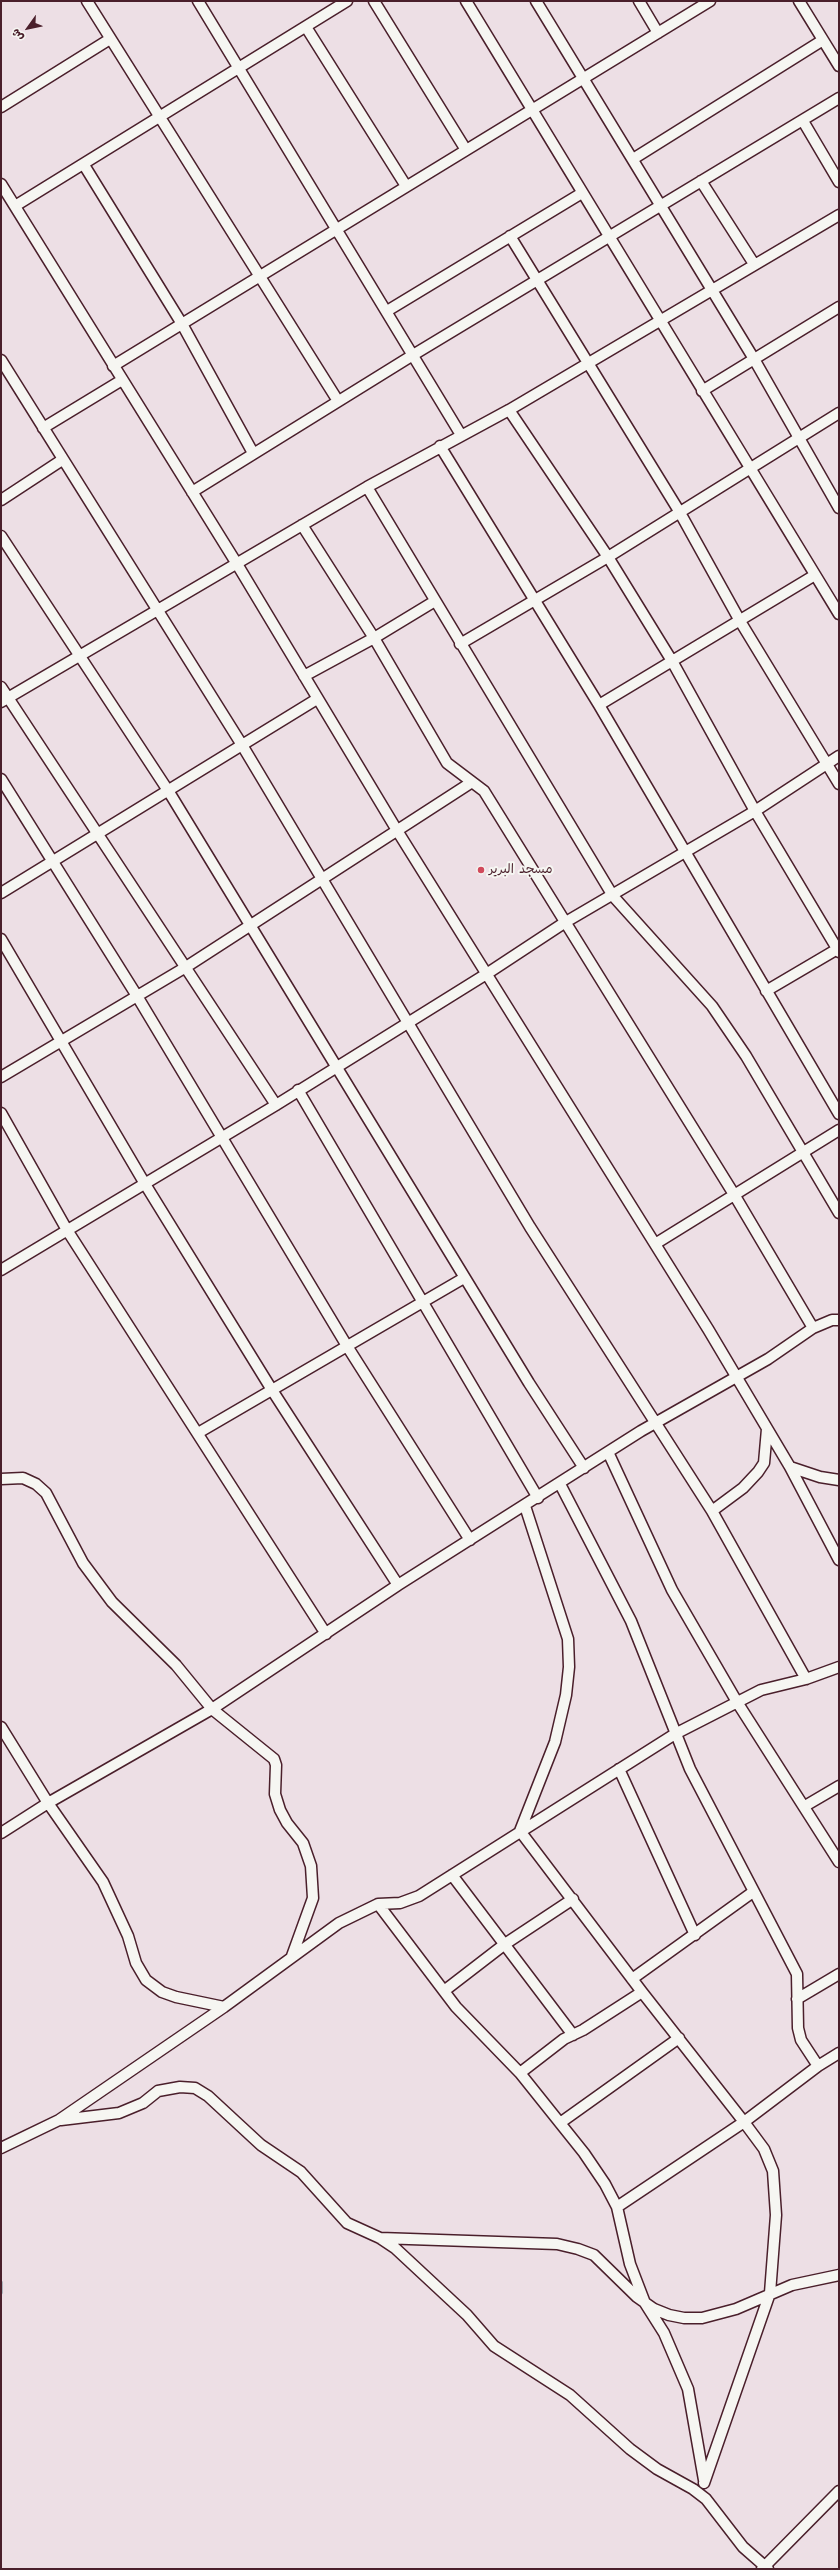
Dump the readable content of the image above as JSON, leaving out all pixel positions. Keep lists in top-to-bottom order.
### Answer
{
  "places": ["مسجد البرير"],
  "north": "bottom left"
}
